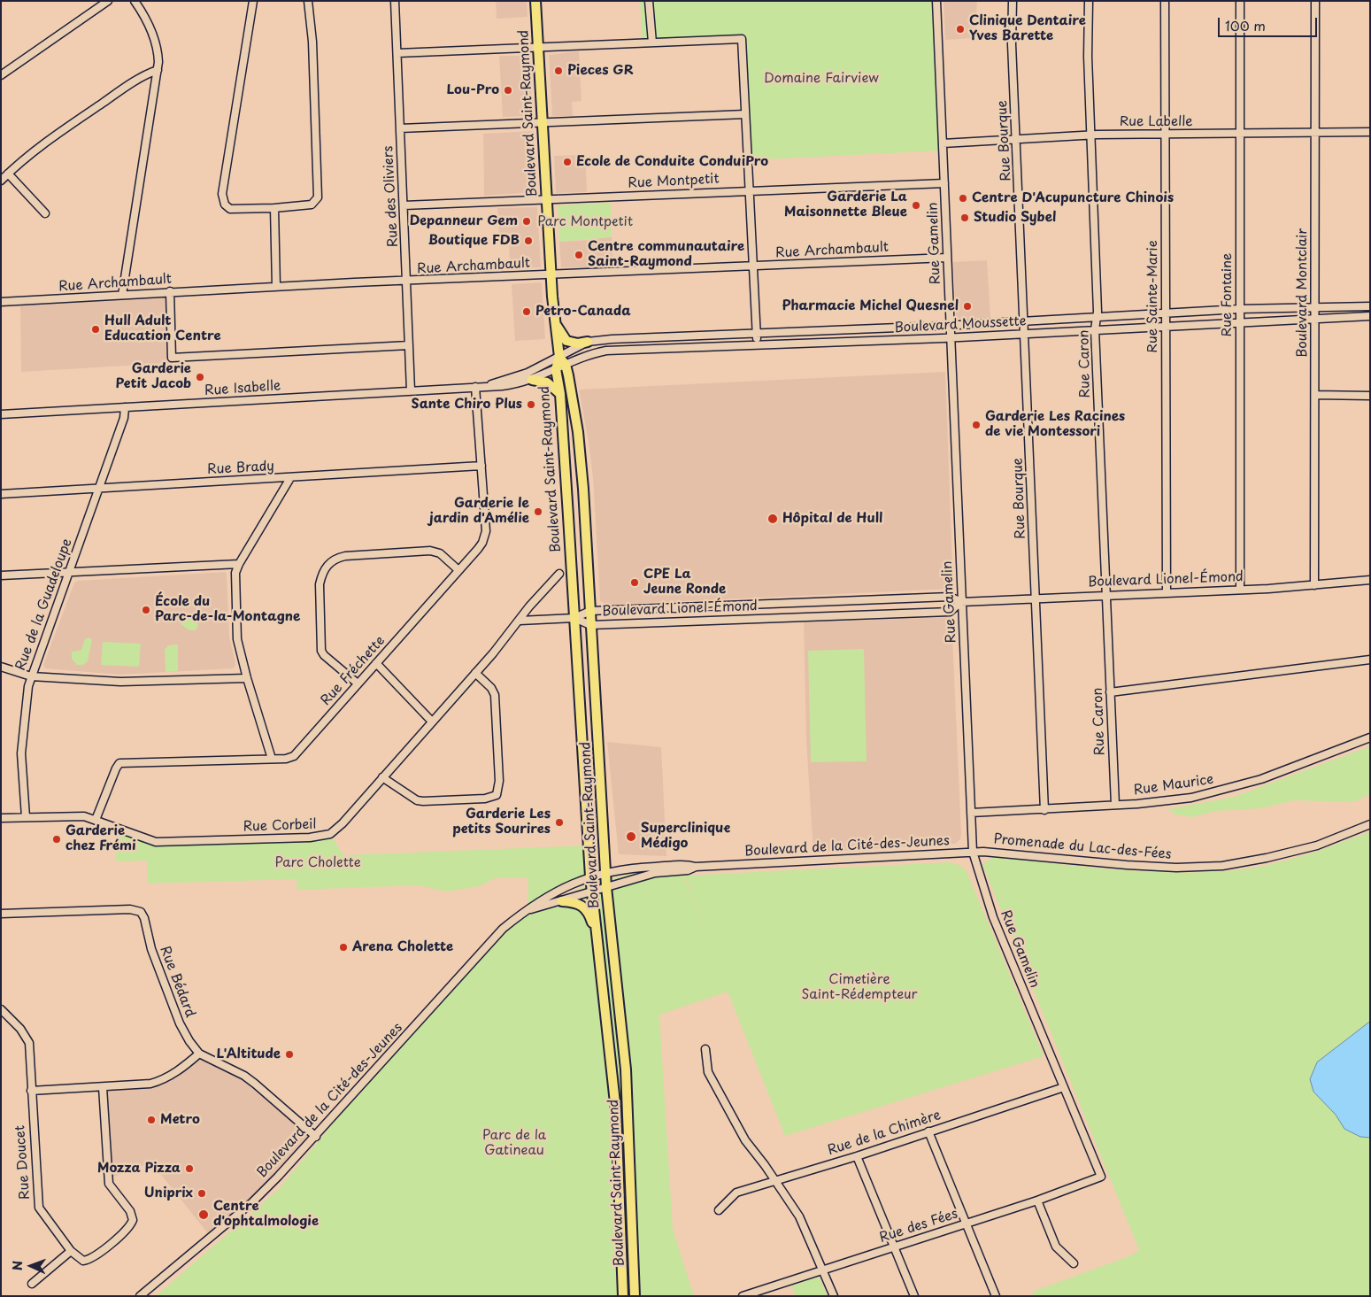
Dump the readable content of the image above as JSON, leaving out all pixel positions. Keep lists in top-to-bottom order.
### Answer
{
  "streets": {
    "main road": ["Boulevard Saint-Raymond"],
    "street": [
      "Rue Labelle",
      "Rue Bourque",
      "Rue Montpetit",
      "Rue des Oliviers",
      "Rue Gamelin",
      "Rue Archambault",
      "Boulevard Montclair",
      "Rue Fontaine",
      "Rue Sainte-Marie",
      "Boulevard Moussette",
      "Rue Caron",
      "Rue Isabelle",
      "Rue Brady",
      "Boulevard Lionel-Émond",
      "Rue de la Guadeloupe",
      "Rue Fréchette",
      "Rue Maurice",
      "Rue Corbeil",
      "Boulevard de la Cité-des-Jeunes",
      "Promenade du Lac-des-Fées",
      "Rue Bédard",
      "Rue de la Chimère",
      "Rue Doucet",
      "Rue des Fées"
    ]
  },
  "crossings": [
    ["Boulevard Saint-Raymond", "Rue Montpetit"],
    ["Boulevard Saint-Raymond", "Rue Archambault"],
    ["Boulevard Saint-Raymond", "Boulevard Moussette"],
    ["Boulevard Saint-Raymond", "Rue Isabelle"],
    ["Boulevard Saint-Raymond", "Boulevard Lionel-Émond"],
    ["Boulevard Saint-Raymond", "Boulevard de la Cité-des-Jeunes"],
    ["Rue Labelle", "Rue Bourque"],
    ["Rue Labelle", "Rue Gamelin"],
    ["Rue Labelle", "Boulevard Montclair"],
    ["Rue Labelle", "Rue Fontaine"],
    ["Rue Labelle", "Rue Sainte-Marie"],
    ["Rue Labelle", "Rue Caron"],
    ["Rue Bourque", "Boulevard Moussette"],
    ["Rue Bourque", "Boulevard Lionel-Émond"],
    ["Rue Bourque", "Rue Maurice"],
    ["Rue Montpetit", "Rue des Oliviers"],
    ["Rue Montpetit", "Rue Gamelin"],
    ["Rue des Oliviers", "Rue Archambault"],
    ["Rue des Oliviers", "Rue Isabelle"],
    ["Rue Gamelin", "Rue Archambault"],
    ["Rue Gamelin", "Boulevard Moussette"],
    ["Rue Gamelin", "Boulevard Lionel-Émond"],
    ["Rue Gamelin", "Rue Maurice"],
    ["Rue Gamelin", "Boulevard de la Cité-des-Jeunes"],
    ["Rue Gamelin", "Promenade du Lac-des-Fées"],
    ["Rue Gamelin", "Rue de la Chimère"],
    ["Rue Gamelin", "Rue des Fées"],
    ["Boulevard Montclair", "Boulevard Moussette"],
    ["Boulevard Montclair", "Boulevard Lionel-Émond"],
    ["Rue Fontaine", "Boulevard Moussette"],
    ["Rue Fontaine", "Boulevard Lionel-Émond"],
    ["Rue Sainte-Marie", "Boulevard Moussette"],
    ["Rue Sainte-Marie", "Boulevard Lionel-Émond"],
    ["Boulevard Moussette", "Rue Caron"],
    ["Boulevard Moussette", "Rue Isabelle"],
    ["Rue Caron", "Boulevard Lionel-Émond"],
    ["Rue Caron", "Rue Maurice"],
    ["Rue Isabelle", "Rue de la Guadeloupe"],
    ["Rue Isabelle", "Rue Fréchette"],
    ["Rue Brady", "Rue de la Guadeloupe"],
    ["Rue Brady", "Rue Fréchette"],
    ["Rue de la Guadeloupe", "Rue Corbeil"],
    ["Rue Fréchette", "Rue Corbeil"],
    ["Boulevard de la Cité-des-Jeunes", "Promenade du Lac-des-Fées"],
    ["Boulevard de la Cité-des-Jeunes", "Rue Bédard"]
  ],
  "parks": [
    "Domaine Fairview",
    "Parc Montpetit",
    "Parc Cholette",
    "Cimetière Saint-Rédempteur",
    "Parc de la Gatineau"
  ],
  "places": [
    "Clinique Dentaire Yves Barette",
    "Pieces GR",
    "Lou-Pro",
    "Ecole de Conduite ConduiPro",
    "Centre D'Acupuncture Chinois",
    "Garderie La Maisonnette Bleue",
    "Studio Sybel",
    "Depanneur Gem",
    "Boutique FDB",
    "Centre communautaire Saint-Raymond",
    "Pharmacie Michel Quesnel",
    "Petro-Canada",
    "Hull Adult Education Centre",
    "Garderie Petit Jacob",
    "Sante Chiro Plus",
    "Garderie Les Racines de vie Montessori",
    "Garderie le jardin d'Amélie",
    "Hôpital de Hull",
    "CPE La Jeune Ronde",
    "École du Parc-de-la-Montagne",
    "Garderie Les petits Sourires",
    "Superclinique Médigo",
    "Garderie chez Frémi",
    "Arena Cholette",
    "L'Altitude",
    "Metro",
    "Mozza Pizza",
    "Uniprix",
    "Centre d'ophtalmologie"
  ],
  "scale_bar": "100 m",
  "north": "left"
}
